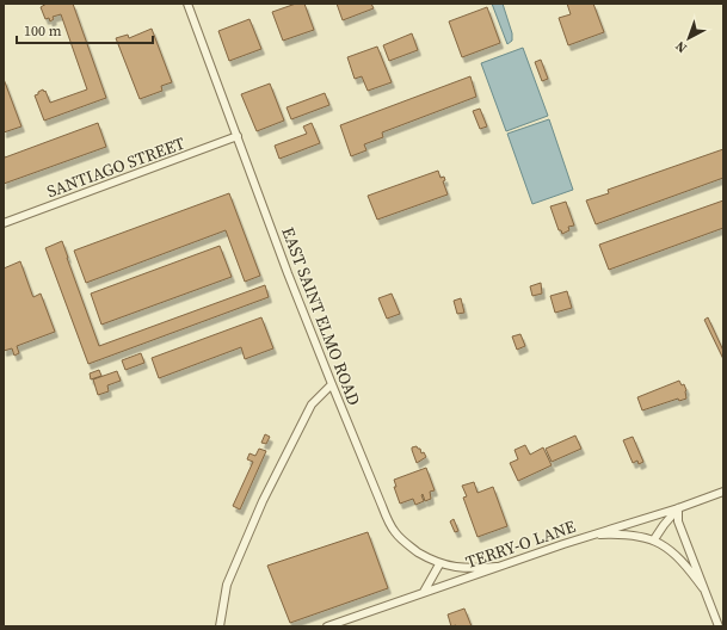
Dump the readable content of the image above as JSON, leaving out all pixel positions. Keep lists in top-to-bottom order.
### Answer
{
  "streets": {
    "street": ["SANTIAGO STREET", "EAST SAINT ELMO ROAD", "TERRY-O LANE"]
  },
  "crossings": [
    ["SANTIAGO STREET", "EAST SAINT ELMO ROAD"],
    ["EAST SAINT ELMO ROAD", "TERRY-O LANE"]
  ],
  "scale_bar": "100 m",
  "north": "bottom left"
}
